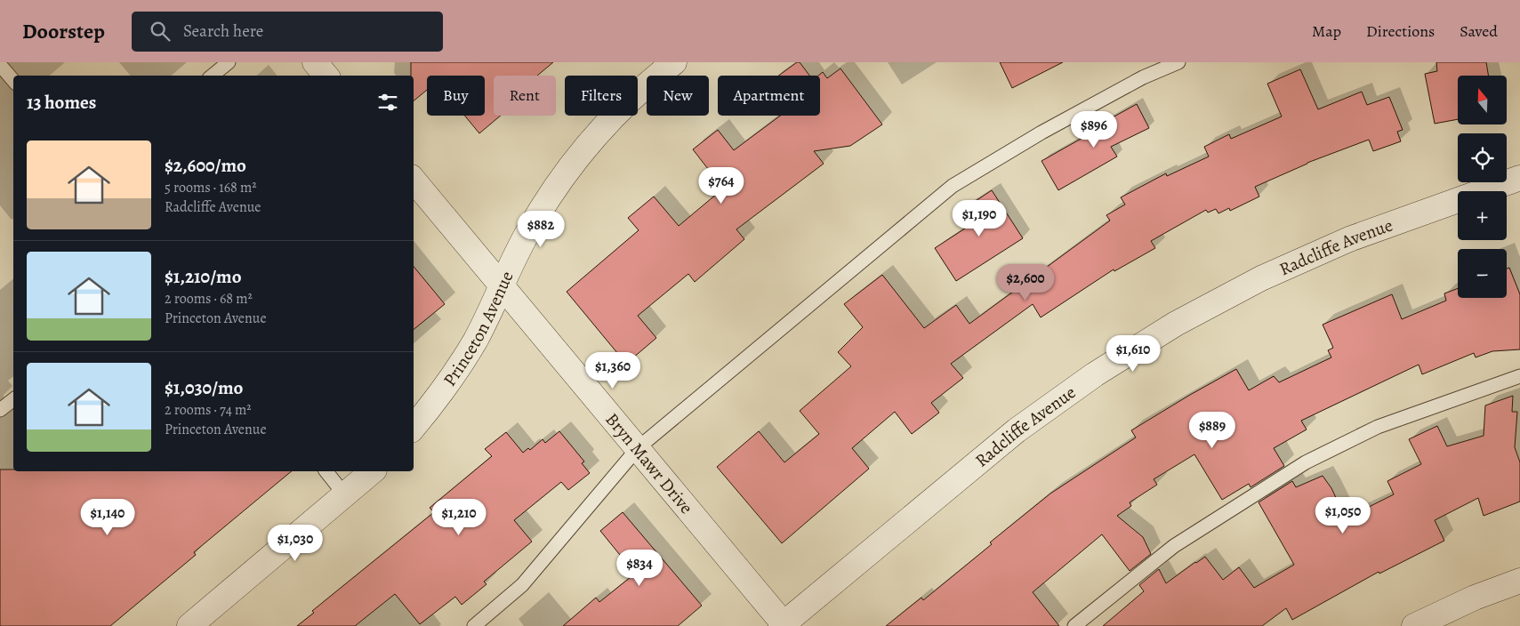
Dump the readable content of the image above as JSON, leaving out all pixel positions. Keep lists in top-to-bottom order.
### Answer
{
  "streets": {
    "street": ["Radcliffe Avenue", "Princeton Avenue", "Bryn Mawr Drive"]
  },
  "crossings": [
    ["Radcliffe Avenue", "Bryn Mawr Drive"],
    ["Princeton Avenue", "Bryn Mawr Drive"]
  ],
  "north": "top",
  "page": {
    "header": "Doorstep",
    "search": "Search here",
    "nav": ["Map", "Directions", "Saved"],
    "map_buttons": ["+", "−"],
    "chip": [
      "Buy",
      "Rent",
      "Filters",
      "New",
      "Apartment"
    ],
    "heading": "13 homes",
    "price": [
      "$896",
      "$764",
      "$1,190",
      "$882",
      "$2,600",
      "$1,610",
      "$1,360",
      "$889",
      "$1,050",
      "$1,140",
      "$1,210",
      "$1,030",
      "$834"
    ],
    "list": [
      {
        "name": "$2,600/mo",
        "note": "5 rooms · 168 m² · Radcliffe Avenue"
      },
      {
        "name": "$1,210/mo",
        "note": "2 rooms · 68 m² · Princeton Avenue"
      },
      {
        "name": "$1,030/mo",
        "note": "2 rooms · 74 m² · Princeton Avenue"
      }
    ]
  }
}
